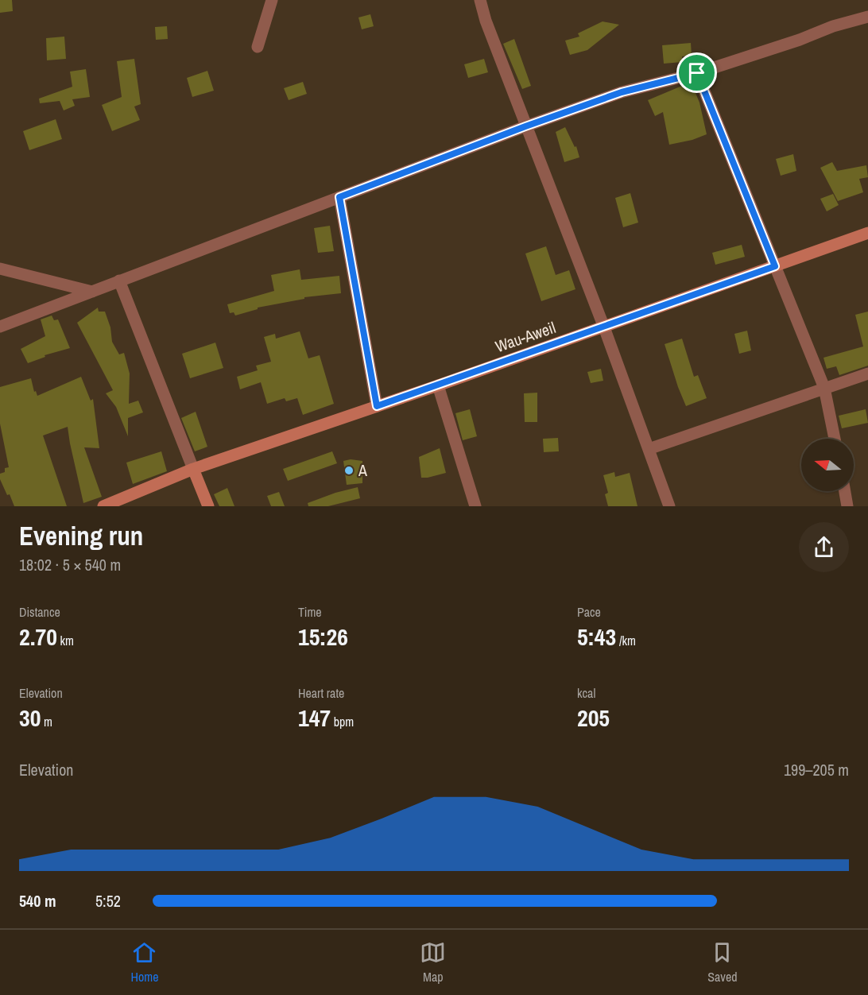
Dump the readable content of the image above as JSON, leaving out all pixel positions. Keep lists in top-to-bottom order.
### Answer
{
  "streets": {
    "street": ["Wau-Aweil"]
  },
  "places": ["A"],
  "north": "left",
  "page": {
    "heading": ["Evening run", "18:02 · 5 × 540 m"],
    "stats": [
      ["Distance", "2.70 km"],
      ["Time", "15:26"],
      ["Pace", "5:43 /km"],
      ["Elevation", "30 m"],
      ["Heart rate", "147 bpm"],
      ["kcal", "205"]
    ],
    "chart": ["Elevation", "199–205 m"],
    "list": [
      {
        "name": "540 m",
        "note": "5:52"
      }
    ],
    "tabs": ["Home", "Map", "Saved"]
  }
}
